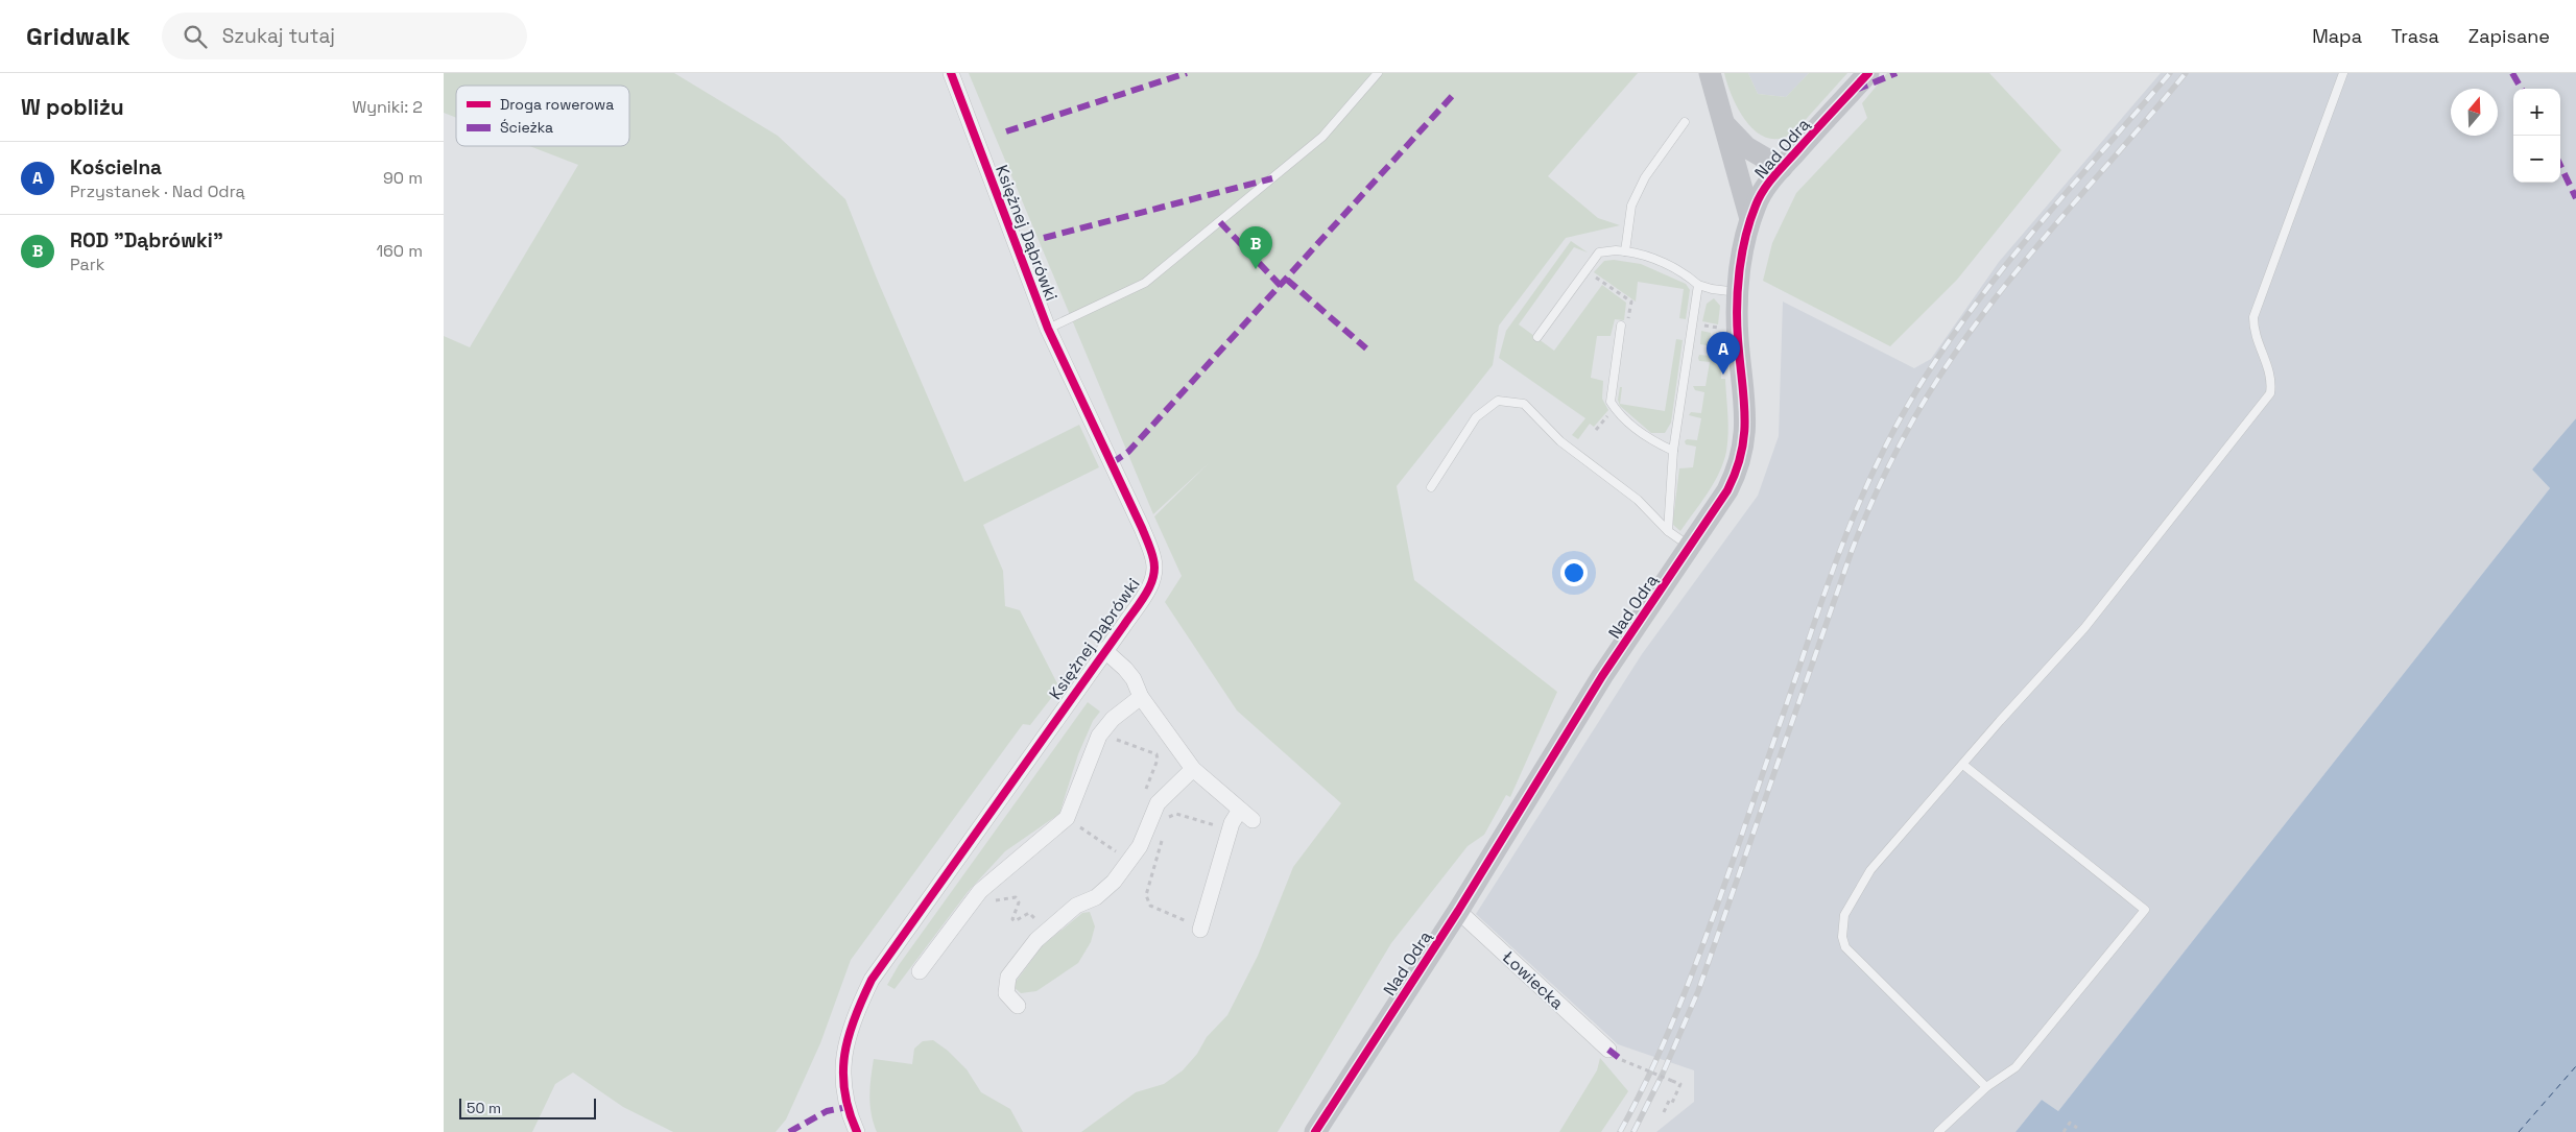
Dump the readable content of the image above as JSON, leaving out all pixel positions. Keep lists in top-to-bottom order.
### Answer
{
  "streets": {
    "street": ["Nad Odrą", "Księżnej Dąbrówki", "Łowiecka"]
  },
  "crossings": [
    ["Nad Odrą", "Łowiecka"]
  ],
  "legend": ["Droga rowerowa", "Ścieżka"],
  "scale_bar": "50 m",
  "north": "top",
  "page": {
    "header": "Gridwalk",
    "search": "Szukaj tutaj",
    "nav": ["Mapa", "Trasa", "Zapisane"],
    "heading": ["W pobliżu", "Wyniki: 2"],
    "map_buttons": ["+", "−"],
    "list": [
      {
        "mark": "A",
        "name": "Kościelna",
        "note": "Przystanek · Nad Odrą",
        "value": "90 m"
      },
      {
        "mark": "B",
        "name": "ROD \"Dąbrówki\"",
        "note": "Park",
        "value": "160 m"
      }
    ],
    "pins": ["B", "A"],
    "scale": "50 m"
  }
}
